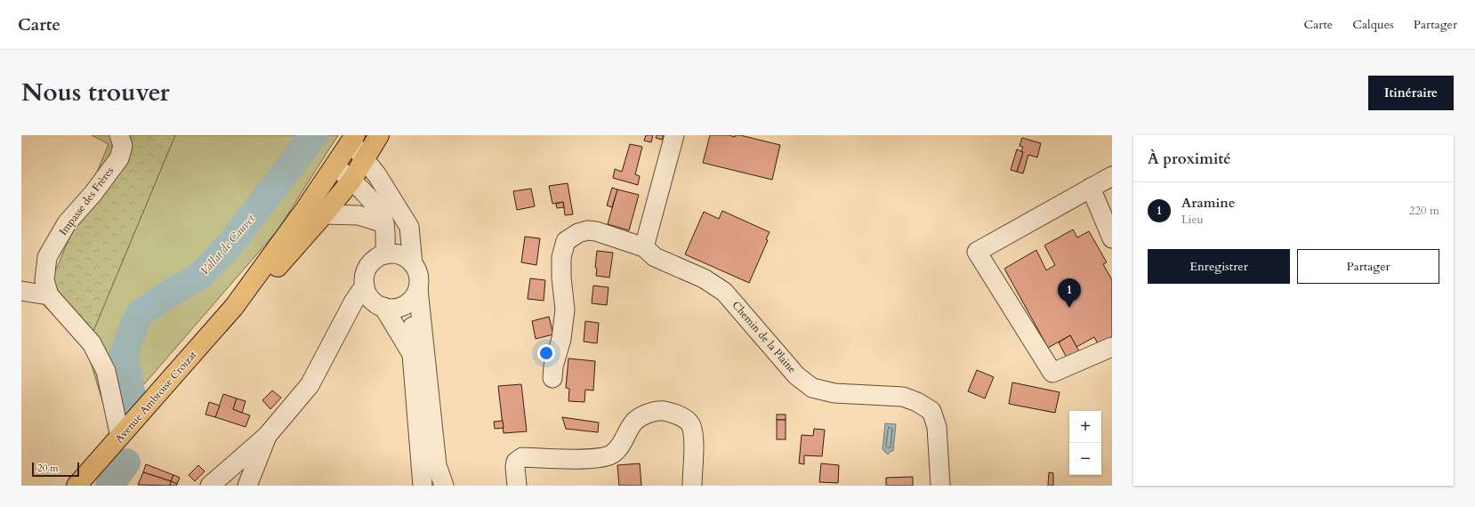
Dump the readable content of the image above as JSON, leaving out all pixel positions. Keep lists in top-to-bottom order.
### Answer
{
  "streets": {
    "main road": ["Avenue Ambroise Croizat"],
    "street": ["Impasse des Frères", "Chemin de la Plaine"]
  },
  "crossings": [
    ["Impasse des Frères", "Avenue Ambroise Croizat"]
  ],
  "water": ["Vallat de Cauvet"],
  "scale_bar": "20 m",
  "page": {
    "header": "Carte",
    "nav": ["Carte", "Calques", "Partager"],
    "title": "Nous trouver",
    "buttons": [
      "Itinéraire",
      ["Enregistrer", "Partager"]
    ],
    "heading": "À proximité",
    "list": [
      {
        "mark": "1",
        "name": "Aramine",
        "note": "Lieu",
        "value": "220 m"
      }
    ],
    "pins": "1",
    "map_buttons": ["+", "−"],
    "scale": "20 m"
  }
}
